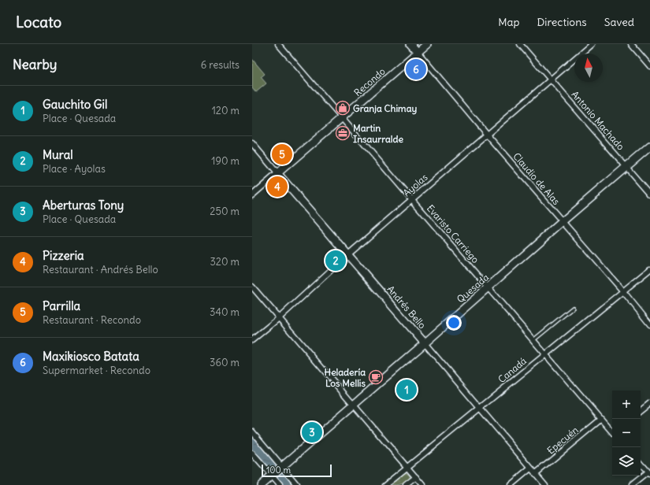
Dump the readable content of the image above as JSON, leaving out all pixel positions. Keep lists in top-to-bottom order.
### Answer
{
  "streets": {
    "street": [
      "Recondo",
      "Antonio Machado",
      "Claudio de Alas",
      "Ayolas",
      "Evaristo Carriego",
      "Quesada",
      "Andrés Bello",
      "Canadá",
      "Epecuén"
    ]
  },
  "crossings": [
    ["Recondo", "Claudio de Alas"],
    ["Recondo", "Evaristo Carriego"],
    ["Recondo", "Andrés Bello"],
    ["Antonio Machado", "Ayolas"],
    ["Antonio Machado", "Quesada"],
    ["Claudio de Alas", "Ayolas"],
    ["Claudio de Alas", "Quesada"],
    ["Claudio de Alas", "Canadá"],
    ["Ayolas", "Evaristo Carriego"],
    ["Ayolas", "Andrés Bello"],
    ["Evaristo Carriego", "Quesada"],
    ["Evaristo Carriego", "Canadá"],
    ["Evaristo Carriego", "Epecuén"],
    ["Quesada", "Andrés Bello"],
    ["Andrés Bello", "Canadá"],
    ["Andrés Bello", "Epecuén"]
  ],
  "places": {
    "shop": ["Granja Chimay"],
    "office": ["Martin Insaurralde"],
    "cafe": ["Heladería Los Mellis"]
  },
  "scale_bar": "100 m",
  "north": "top",
  "page": {
    "header": "Locato",
    "nav": ["Map", "Directions", "Saved"],
    "heading": ["Nearby", "6 results"],
    "pins": [
      "6",
      "5",
      "4",
      "2",
      "1",
      "3"
    ],
    "list": [
      {
        "mark": "1",
        "name": "Gauchito Gil",
        "note": "Place · Quesada",
        "value": "120 m"
      },
      {
        "mark": "2",
        "name": "Mural",
        "note": "Place · Ayolas",
        "value": "190 m"
      },
      {
        "mark": "3",
        "name": "Aberturas Tony",
        "note": "Place · Quesada",
        "value": "250 m"
      },
      {
        "mark": "4",
        "name": "Pizzeria",
        "note": "Restaurant · Andrés Bello",
        "value": "320 m"
      },
      {
        "mark": "5",
        "name": "Parrilla",
        "note": "Restaurant · Recondo",
        "value": "340 m"
      },
      {
        "mark": "6",
        "name": "Maxikiosco Batata",
        "note": "Supermarket · Recondo",
        "value": "360 m"
      }
    ],
    "map_buttons": ["+", "−"],
    "scale": "100 m"
  }
}
